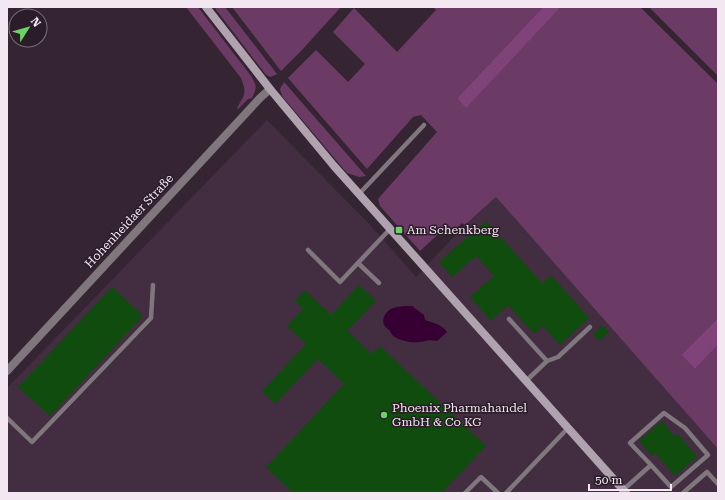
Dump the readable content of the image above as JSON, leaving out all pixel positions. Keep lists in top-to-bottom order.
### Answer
{
  "streets": {
    "street": ["Hohenheidaer Straße"]
  },
  "places": {
    "transit": ["Am Schenkberg"],
    "other": ["Phoenix Pharmahandel GmbH & Co KG"]
  },
  "scale_bar": "50 m",
  "north": "top right"
}
